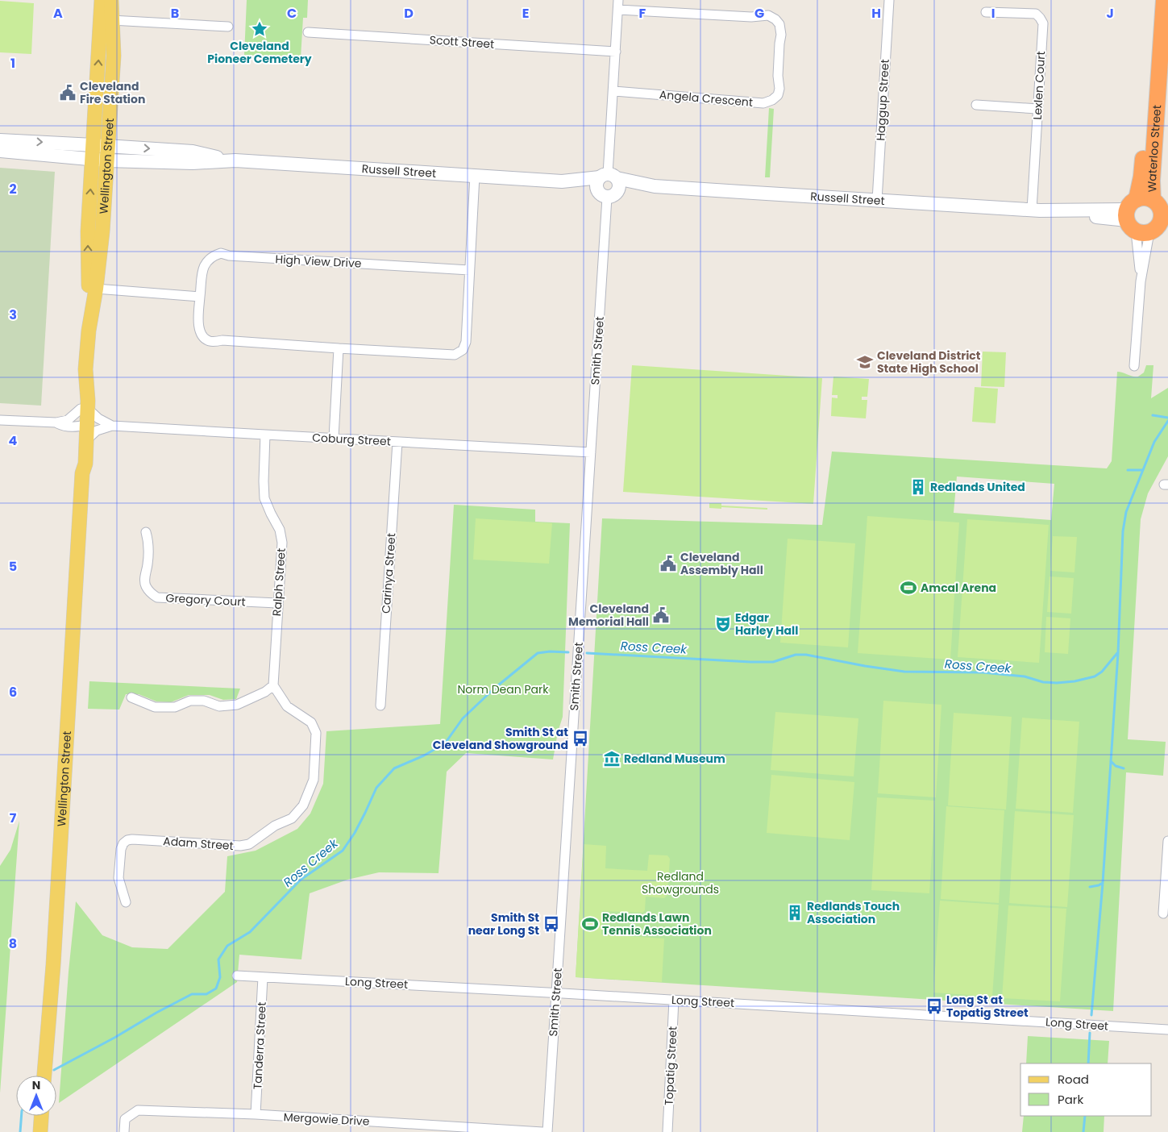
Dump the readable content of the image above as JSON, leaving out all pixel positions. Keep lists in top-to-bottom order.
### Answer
{
  "streets": {
    "highway": ["Waterloo Street"],
    "main road": ["Wellington Street", "Russell Street"],
    "street": [
      "Scott Street",
      "Lexlen Court",
      "Angela Crescent",
      "Haggup Street",
      "High View Drive",
      "Smith Street",
      "Coburg Street",
      "Carinya Street",
      "Ralph Street",
      "Gregory Court",
      "Adam Street",
      "Long Street",
      "Tanderra Street",
      "Topatig Street",
      "Mergowie Drive"
    ]
  },
  "crossings": [
    ["Lexlen Court", "Russell Street"],
    ["Haggup Street", "Russell Street"],
    ["Waterloo Street", "Russell Street"],
    ["Wellington Street", "Russell Street"],
    ["Wellington Street", "Coburg Street"],
    ["Russell Street", "High View Drive"],
    ["Russell Street", "Smith Street"],
    ["Smith Street", "Coburg Street"],
    ["Smith Street", "Long Street"],
    ["Coburg Street", "Carinya Street"],
    ["Coburg Street", "Ralph Street"],
    ["Ralph Street", "Gregory Court"],
    ["Ralph Street", "Adam Street"],
    ["Long Street", "Tanderra Street"],
    ["Long Street", "Topatig Street"],
    ["Tanderra Street", "Mergowie Drive"]
  ],
  "water": ["Ross Creek"],
  "parks": ["Norm Dean Park", "Redland Showgrounds"],
  "places": {
    "place": ["Cleveland Pioneer Cemetery"],
    "public building": ["Cleveland Fire Station", "Cleveland Assembly Hall", "Cleveland Memorial Hall"],
    "school or university": ["Cleveland District State High School"],
    "building": ["Redlands United", "Redlands Touch Association"],
    "sports": ["Amcal Arena", "Redlands Lawn Tennis Association"],
    "theatre": ["Edgar Harley Hall"],
    "bus stop": ["Smith St at Cleveland Showground", "Smith St near Long St", "Long St at Topatig Street"],
    "museum": ["Redland Museum"]
  },
  "legend": ["Road", "Park"],
  "north": "top",
  "grid": {
    "columns": [
      "A",
      "B",
      "C",
      "D",
      "E",
      "F",
      "G",
      "H",
      "I",
      "J"
    ],
    "rows": [
      "1",
      "2",
      "3",
      "4",
      "5",
      "6",
      "7",
      "8"
    ]
  }
}
